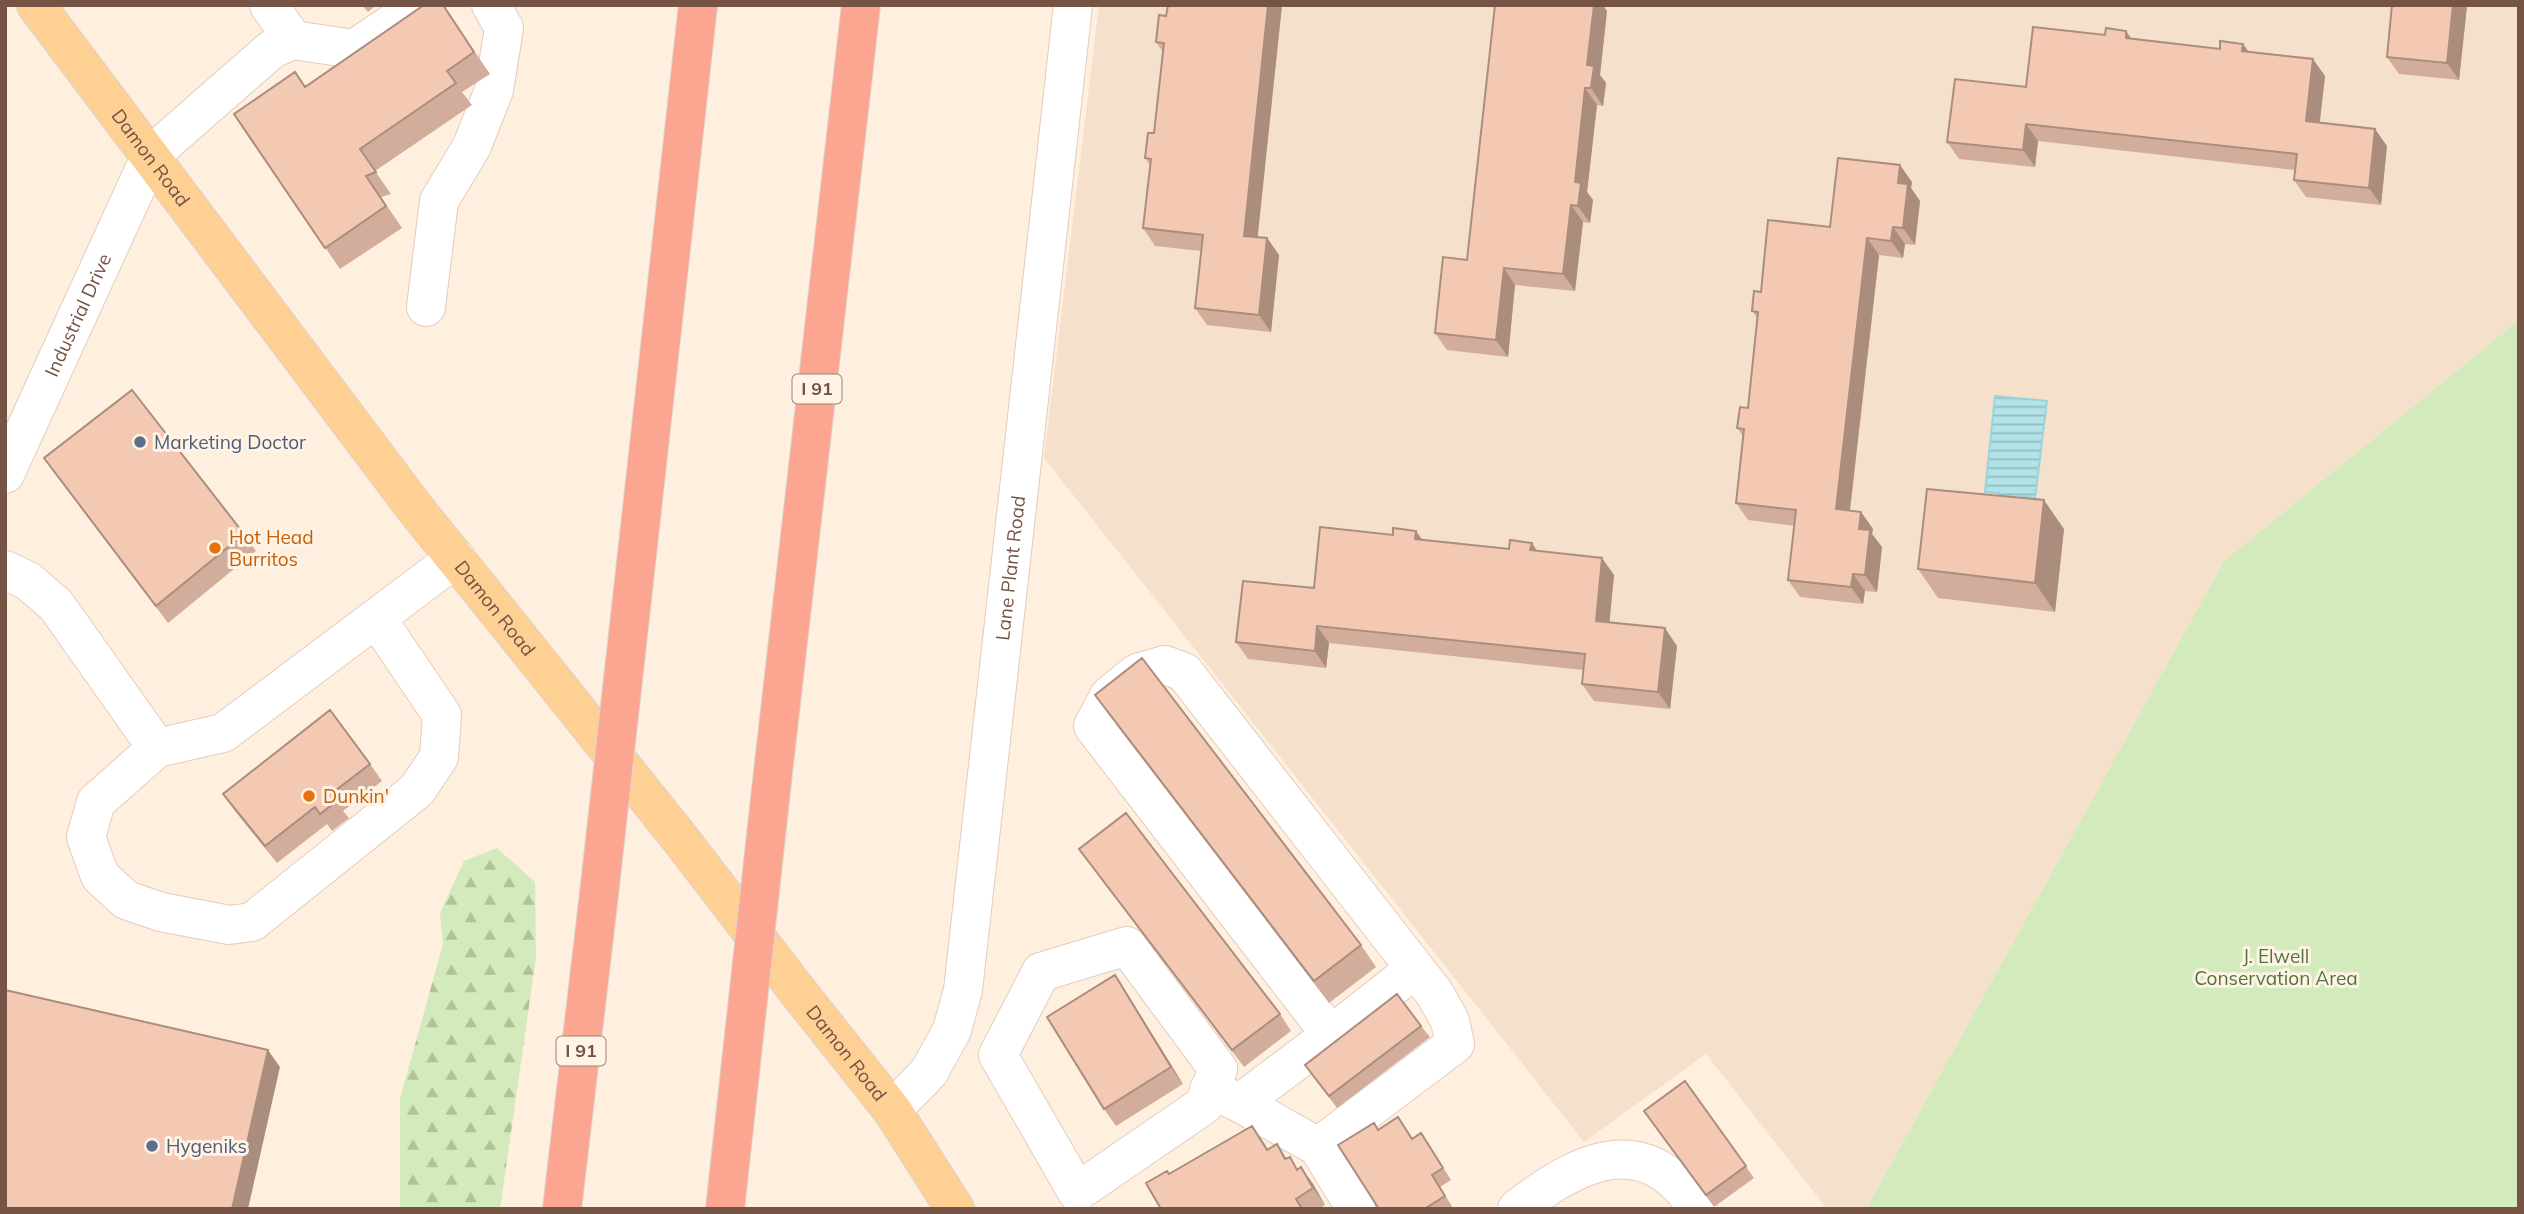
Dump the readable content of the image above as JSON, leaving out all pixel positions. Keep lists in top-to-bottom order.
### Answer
{
  "streets": {
    "highway": ["I 91"],
    "main road": ["Damon Road"],
    "street": ["Industrial Drive", "Lane Plant Road"]
  },
  "crossings": [
    ["Damon Road", "Industrial Drive"],
    ["Damon Road", "Lane Plant Road"]
  ],
  "parks": ["J. Elwell Conservation Area"],
  "places": [
    "Marketing Doctor",
    "Hot Head Burritos",
    "Dunkin'",
    "Hygeniks"
  ]
}
